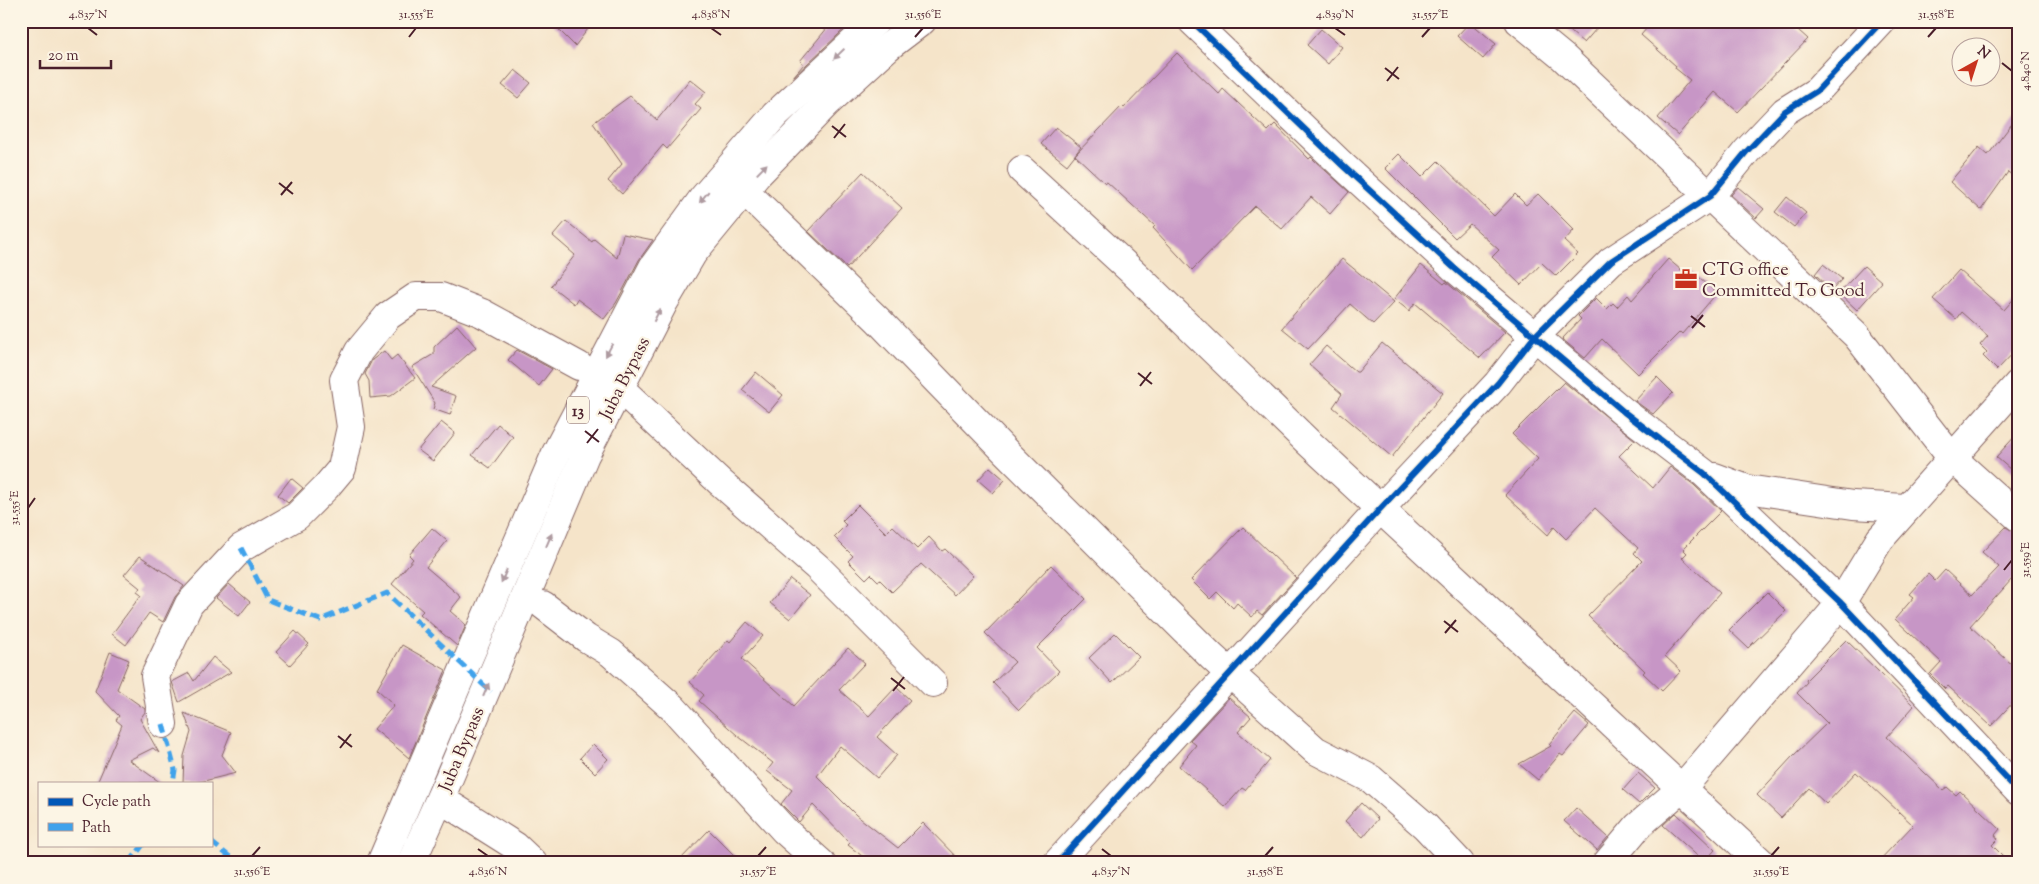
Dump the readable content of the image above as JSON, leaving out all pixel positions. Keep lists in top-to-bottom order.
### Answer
{
  "streets": {
    "street": ["Juba Bypass", "13"]
  },
  "places": {
    "office": ["CTG office Committed To Good"]
  },
  "legend": ["Cycle path", "Path"],
  "scale_bar": "20 m",
  "north": "top right",
  "coordinates": [
    "4.837°N",
    "31.555°E",
    "4.838°N",
    "31.556°E",
    "4.839°N",
    "31.557°E",
    "31.558°E",
    "4.840°N",
    "31.559°E",
    "4.836°N"
  ]
}
